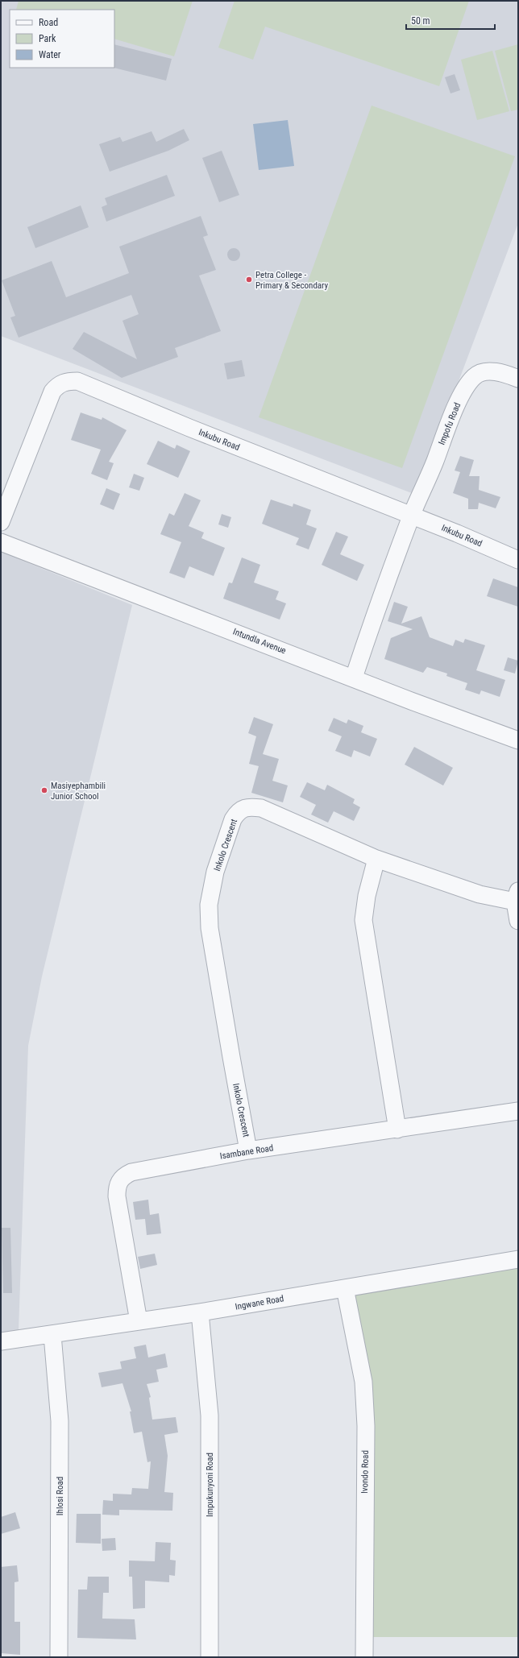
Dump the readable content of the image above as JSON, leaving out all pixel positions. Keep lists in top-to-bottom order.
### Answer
{
  "streets": {
    "street": [
      "Impofu Road",
      "Inkubu Road",
      "Intundla Avenue",
      "Inkolo Crescent",
      "Isambane Road",
      "Ingwane Road",
      "Ivondo Road",
      "Impukunyoni Road",
      "Ihlosi Road"
    ]
  },
  "crossings": [
    ["Impofu Road", "Inkubu Road"],
    ["Impofu Road", "Intundla Avenue"],
    ["Inkolo Crescent", "Isambane Road"],
    ["Isambane Road", "Ingwane Road"],
    ["Ingwane Road", "Ivondo Road"],
    ["Ingwane Road", "Impukunyoni Road"],
    ["Ingwane Road", "Ihlosi Road"]
  ],
  "places": ["Petra College - Primary & Secondary", "Masiyephambili Junior School"],
  "legend": ["Road", "Park", "Water"],
  "scale_bar": "50 m"
}
